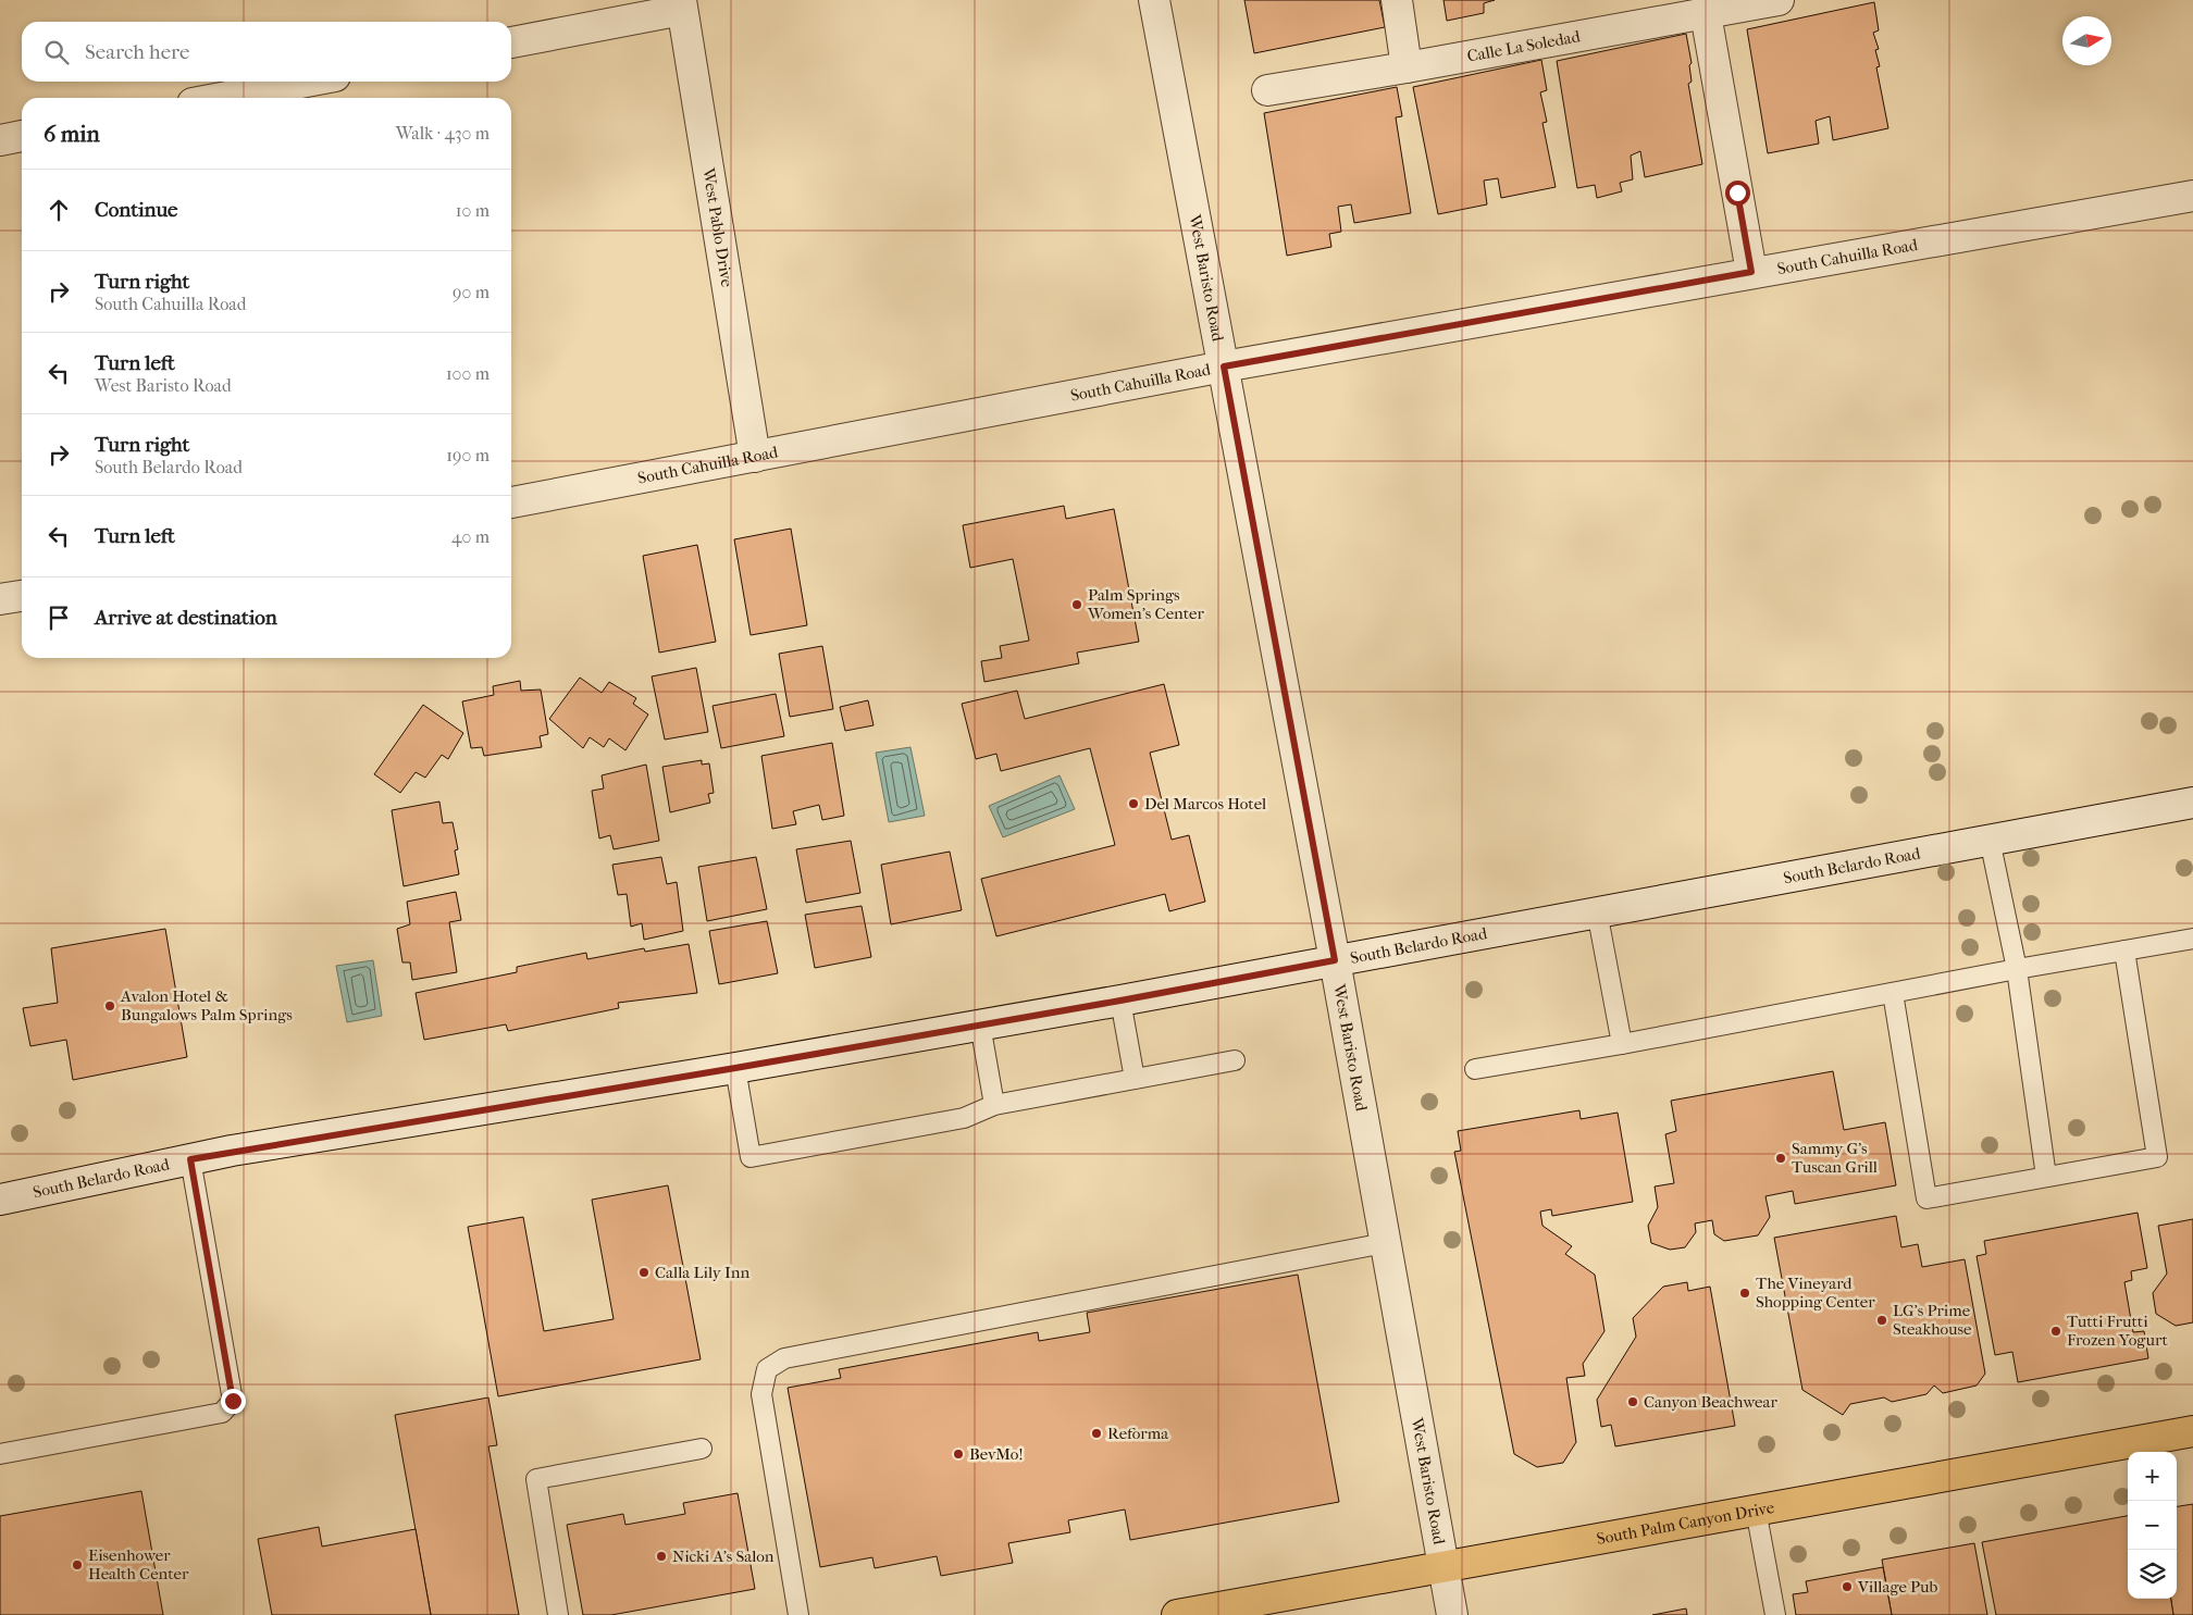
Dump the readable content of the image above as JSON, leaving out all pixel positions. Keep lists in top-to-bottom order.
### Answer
{
  "streets": {
    "main road": ["South Palm Canyon Drive"],
    "street": [
      "Calle La Soledad",
      "West Pablo Drive",
      "South Cahuilla Road",
      "West Baristo Road",
      "South Belardo Road"
    ]
  },
  "crossings": [
    ["West Pablo Drive", "South Cahuilla Road"],
    ["South Cahuilla Road", "West Baristo Road"],
    ["West Baristo Road", "South Belardo Road"],
    ["West Baristo Road", "South Palm Canyon Drive"]
  ],
  "places": [
    "Palm Springs Women's Center",
    "Del Marcos Hotel",
    "Avalon Hotel & Bungalows Palm Springs",
    "Sammy G's Tuscan Grill",
    "Calla Lily Inn",
    "The Vineyard Shopping Center",
    "LG's Prime Steakhouse",
    "Tutti Frutti Frozen Yogurt",
    "Canyon Beachwear",
    "Reforma",
    "BevMo!",
    "Nicki A's Salon",
    "Eisenhower Health Center",
    "Village Pub"
  ],
  "north": "right",
  "page": {
    "search": "Search here",
    "heading": ["6 min", "Walk · 430 m"],
    "list": [
      ["Continue", "10 m"],
      ["Turn right", "South Cahuilla Road", "90 m"],
      ["Turn left", "West Baristo Road", "100 m"],
      ["Turn right", "South Belardo Road", "190 m"],
      ["Turn left", "40 m"],
      "Arrive at destination"
    ],
    "map_buttons": ["+", "−"]
  }
}
